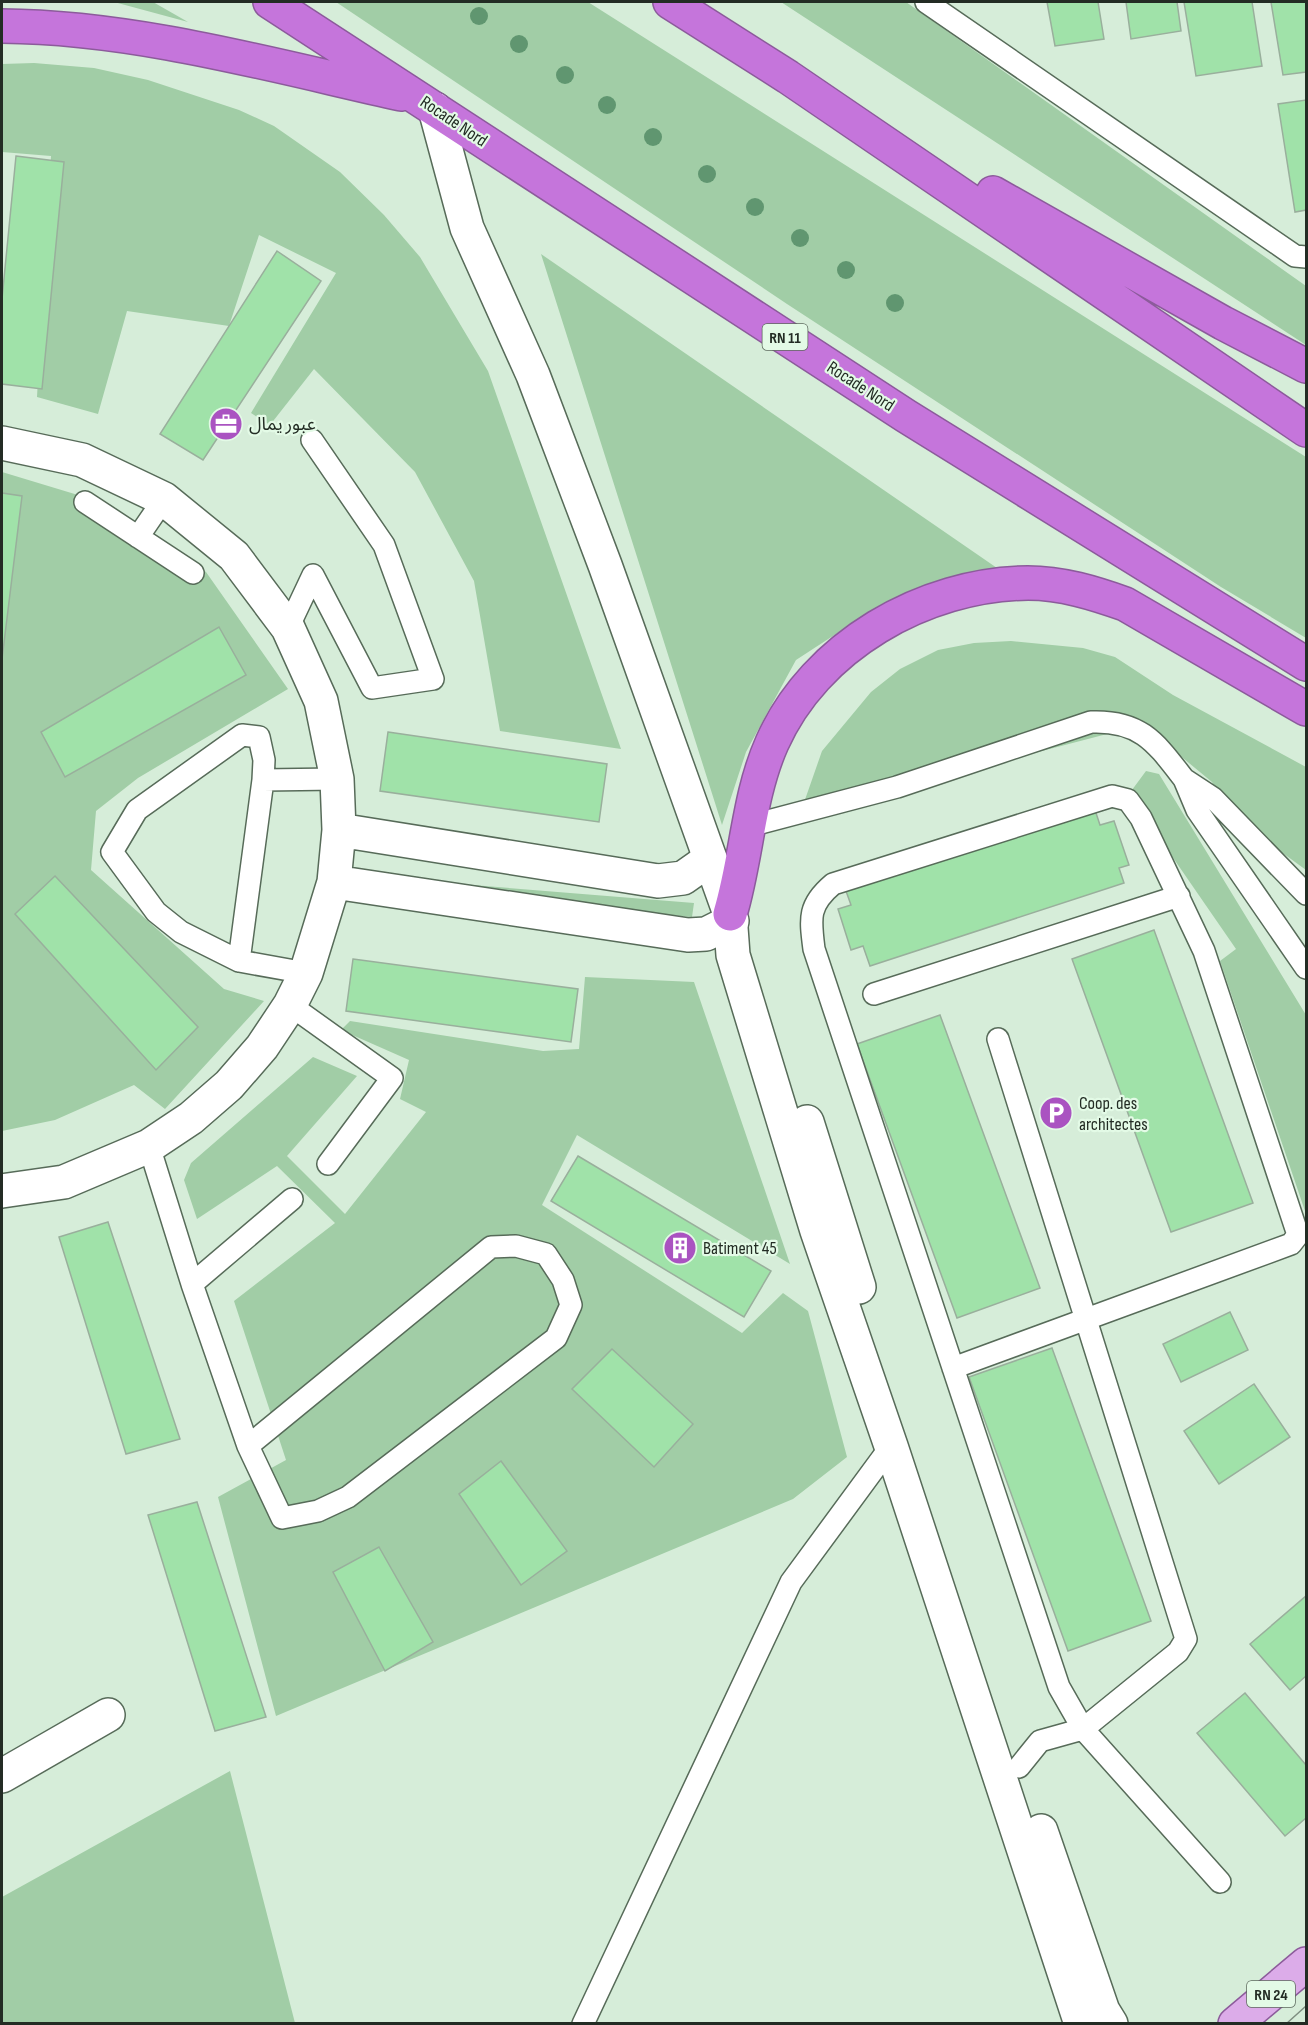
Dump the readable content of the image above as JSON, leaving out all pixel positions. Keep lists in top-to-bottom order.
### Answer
{
  "streets": {
    "highway": ["Rocade Nord", "RN 11"],
    "main road": ["RN 24"]
  },
  "places": {
    "office": ["عبور يمال"],
    "parking": ["Coop. des architectes"],
    "building": ["Batiment 45"]
  }
}
